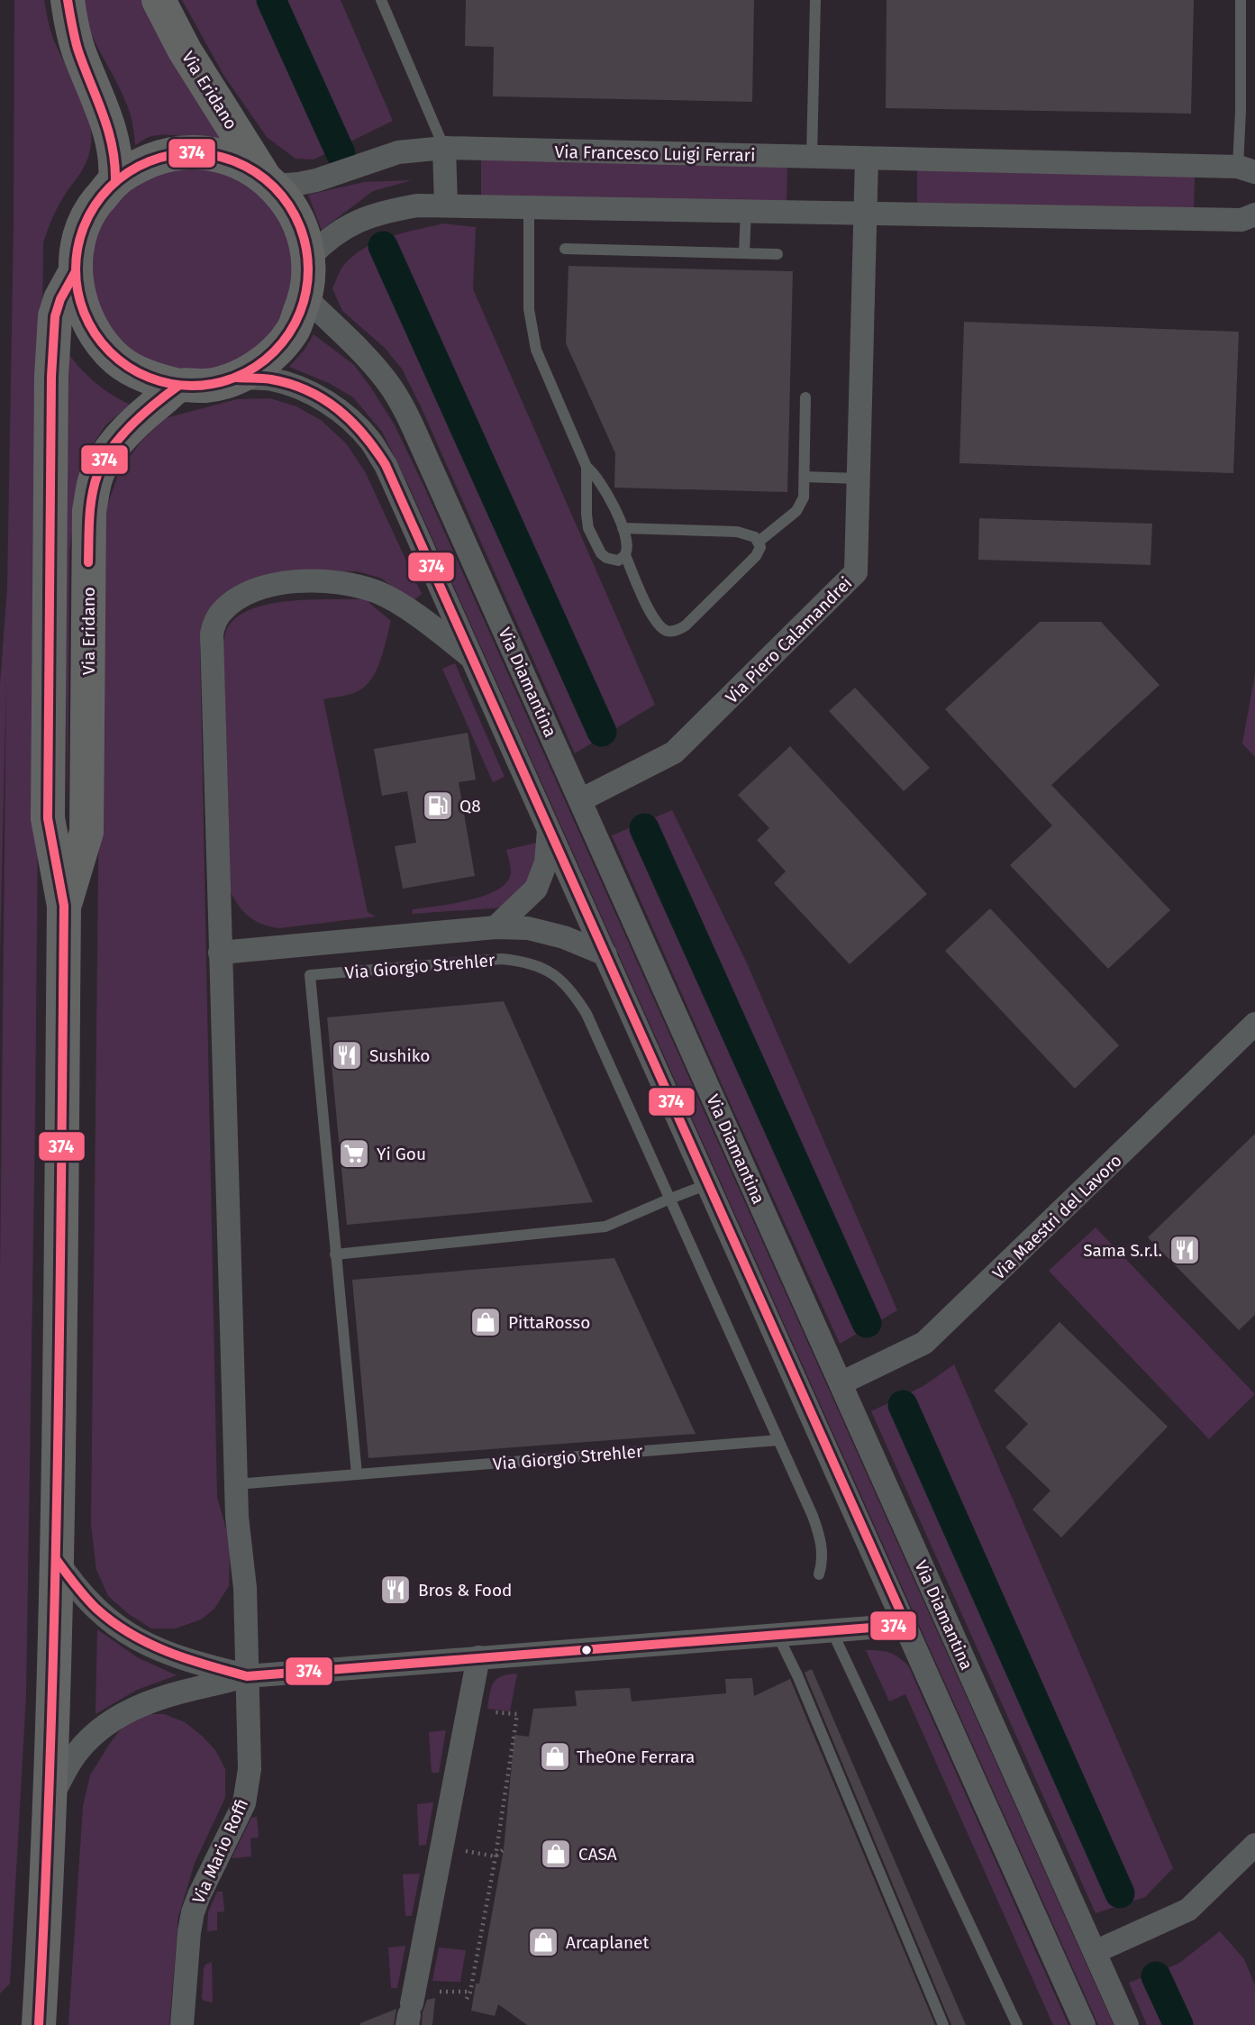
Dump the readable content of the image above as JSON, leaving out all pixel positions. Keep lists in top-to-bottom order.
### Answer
{
  "streets": {
    "main road": ["Via Eridano"],
    "street": [
      "Via Francesco Luigi Ferrari",
      "Via Piero Calamandrei",
      "Via Diamantina",
      "Via Giorgio Strehler",
      "Via Maestri del Lavoro",
      "Via Mario Roffi"
    ]
  },
  "crossings": [
    ["Via Eridano", "Via Francesco Luigi Ferrari"],
    ["Via Eridano", "Via Diamantina"],
    ["Via Piero Calamandrei", "Via Diamantina"],
    ["Via Diamantina", "Via Maestri del Lavoro"]
  ],
  "places": {
    "fuel station": ["Q8"],
    "restaurant": ["Sushiko", "Sama S.r.l.", "Bros & Food"],
    "supermarket": ["Yi Gou"],
    "shop": [
      "PittaRosso",
      "TheOne Ferrara",
      "CASA",
      "Arcaplanet"
    ]
  },
  "lines": ["transit line 374"]
}
